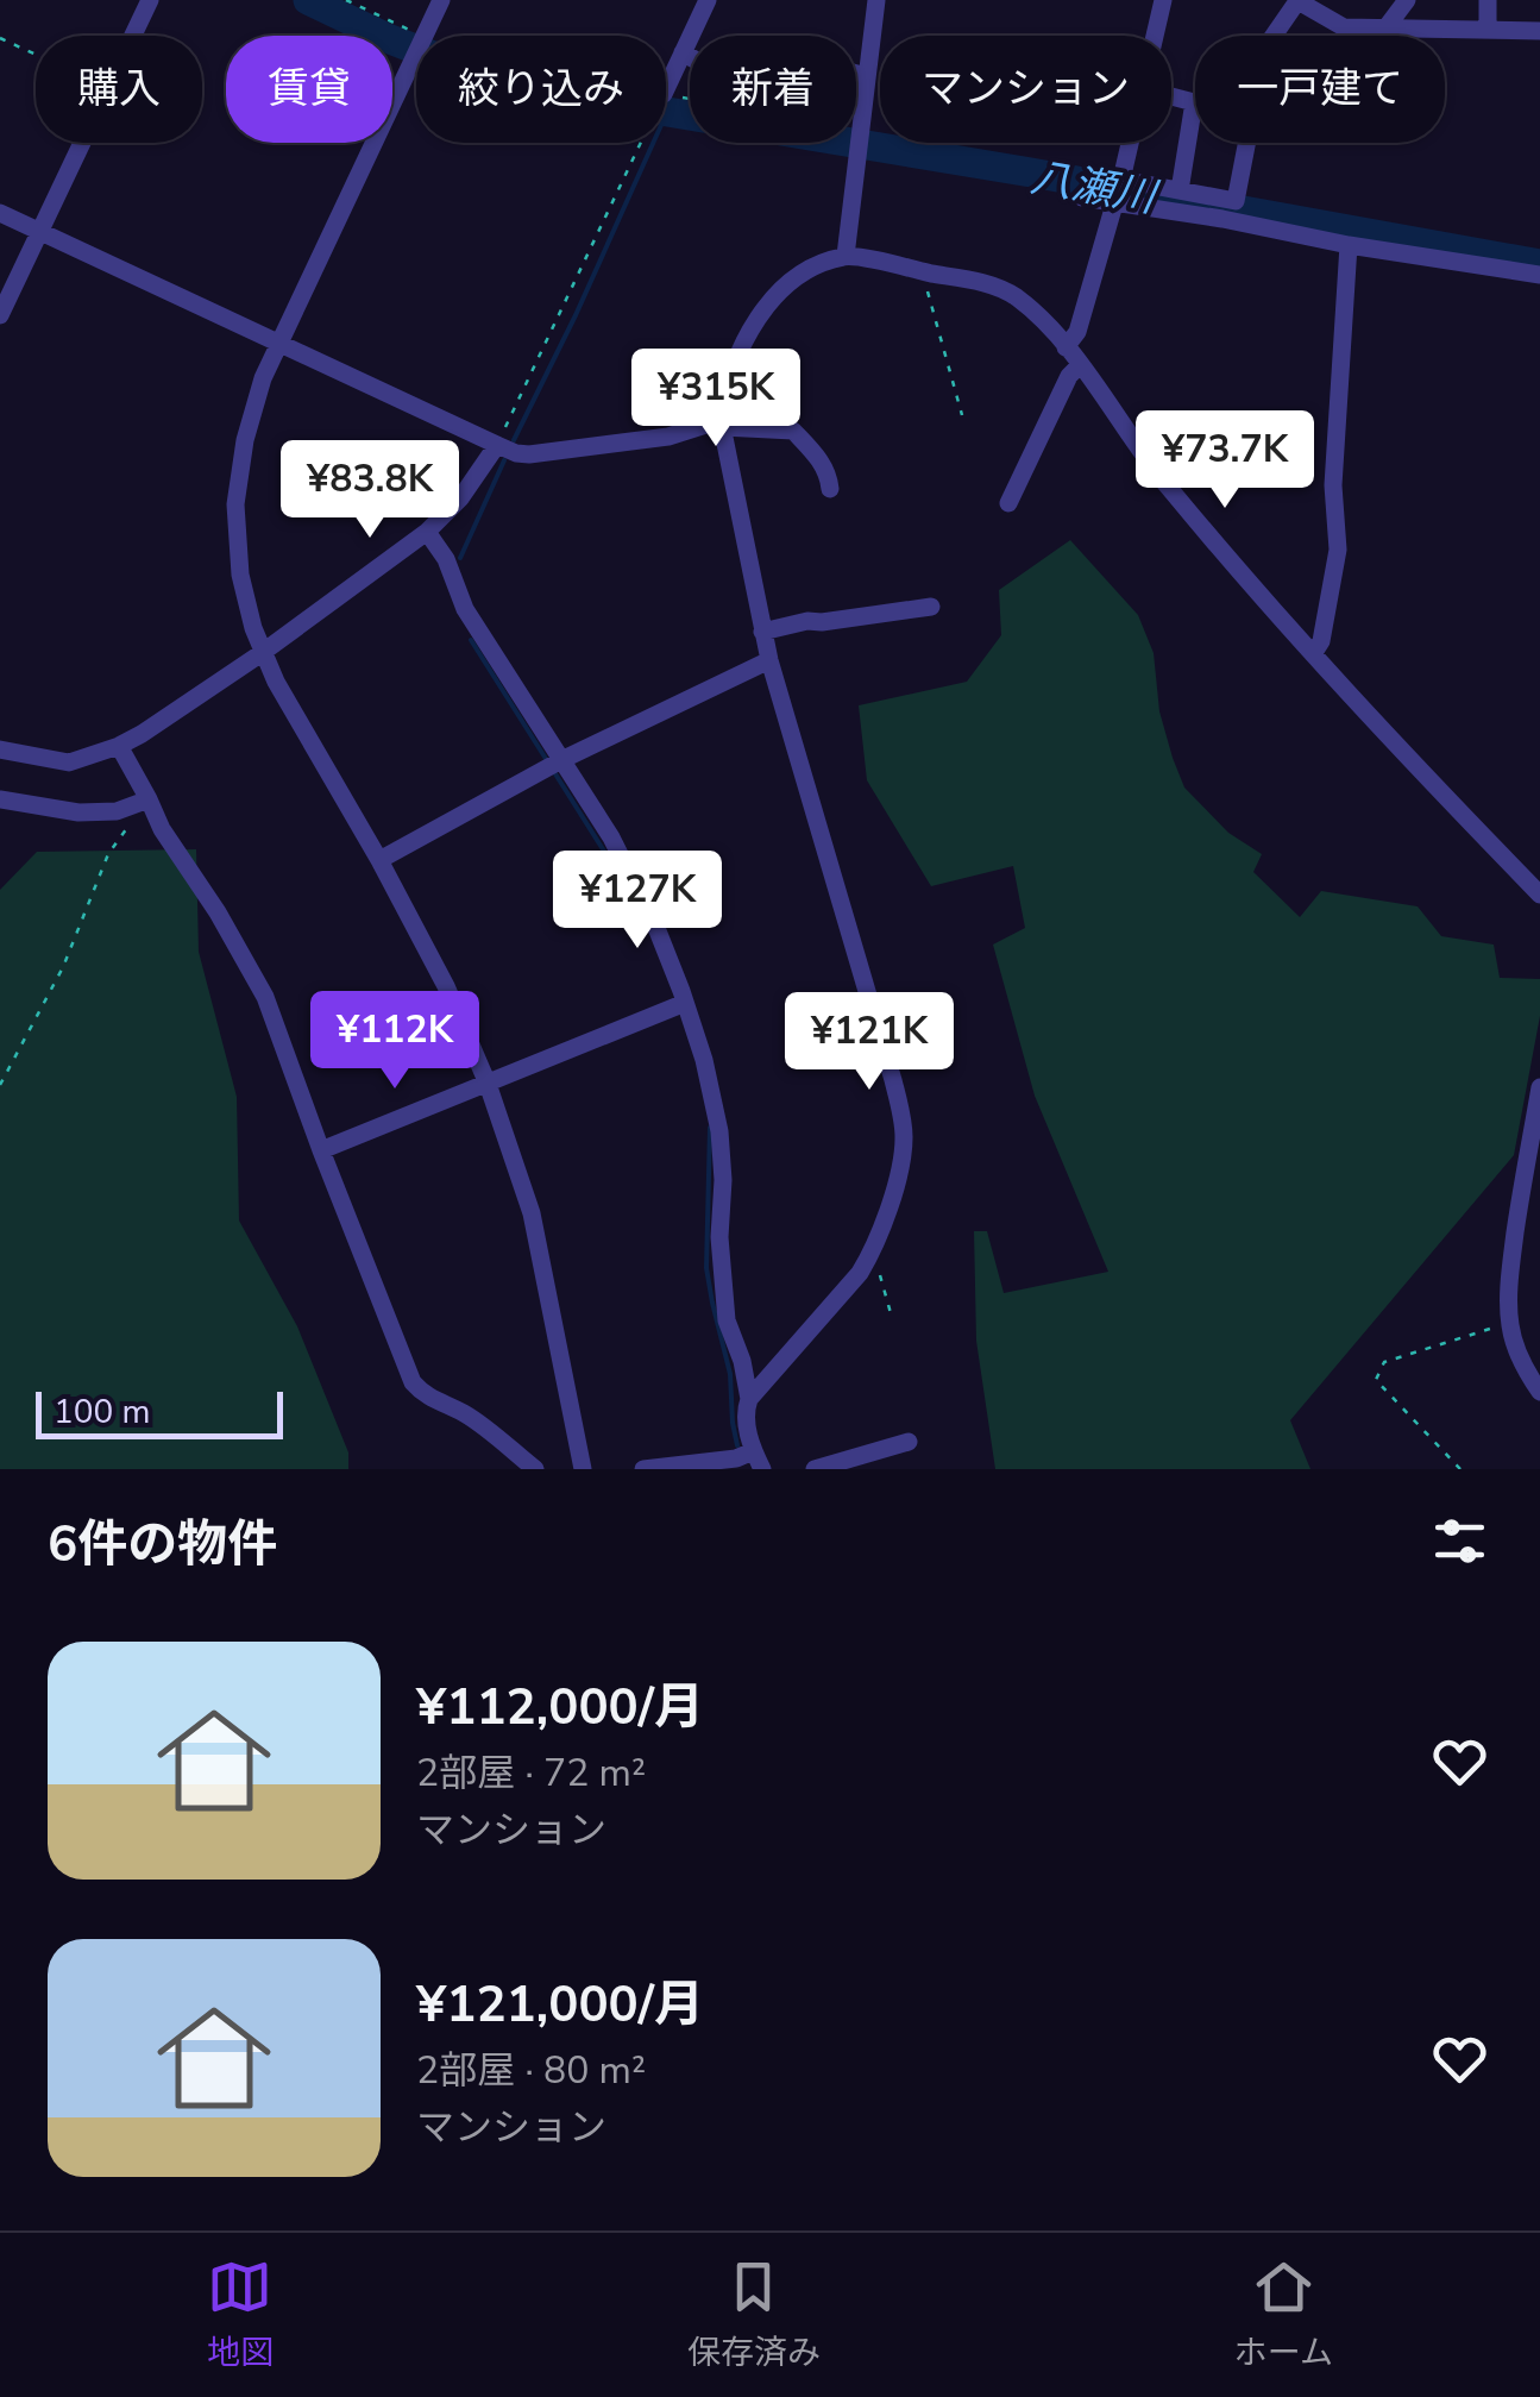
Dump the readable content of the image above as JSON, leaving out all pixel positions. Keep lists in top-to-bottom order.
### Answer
{
  "water": ["八瀬川"],
  "scale_bar": "100 m",
  "page": {
    "chip": [
      "購入",
      "賃貸",
      "絞り込み",
      "新着",
      "マンション",
      "一戸建て"
    ],
    "price": [
      "¥315K",
      "¥73.7K",
      "¥83.8K",
      "¥127K",
      "¥112K",
      "¥121K"
    ],
    "scale": "100 m",
    "heading": "6件の物件",
    "list": [
      {
        "name": "¥112,000/月",
        "note": "2部屋 · 72 m² · マンション"
      },
      {
        "name": "¥121,000/月",
        "note": "2部屋 · 80 m² · マンション"
      }
    ],
    "tabs": ["地図", "保存済み", "ホーム"]
  }
}
